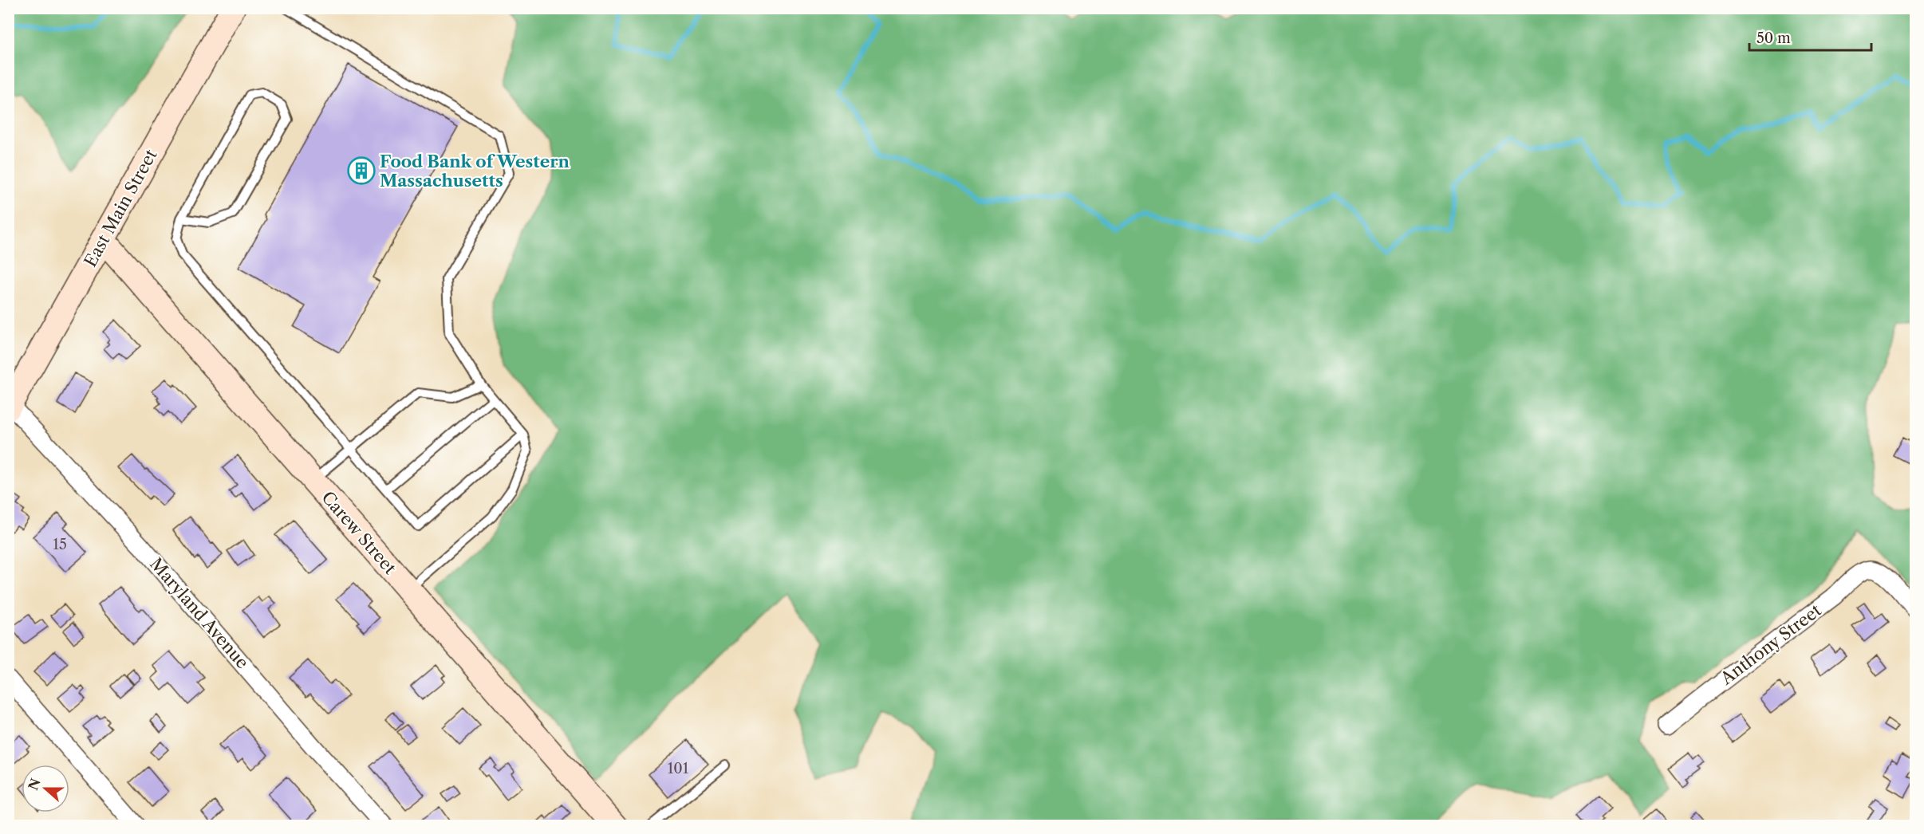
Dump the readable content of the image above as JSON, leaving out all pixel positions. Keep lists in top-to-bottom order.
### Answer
{
  "streets": {
    "street": [
      "East Main Street",
      "Carew Street",
      "Maryland Avenue",
      "Anthony Street"
    ]
  },
  "crossings": [
    ["East Main Street", "Carew Street"],
    ["East Main Street", "Maryland Avenue"]
  ],
  "places": {
    "building": ["Food Bank of Western Massachusetts"]
  },
  "house_numbers": ["15", "101"],
  "scale_bar": "50 m",
  "north": "left"
}
